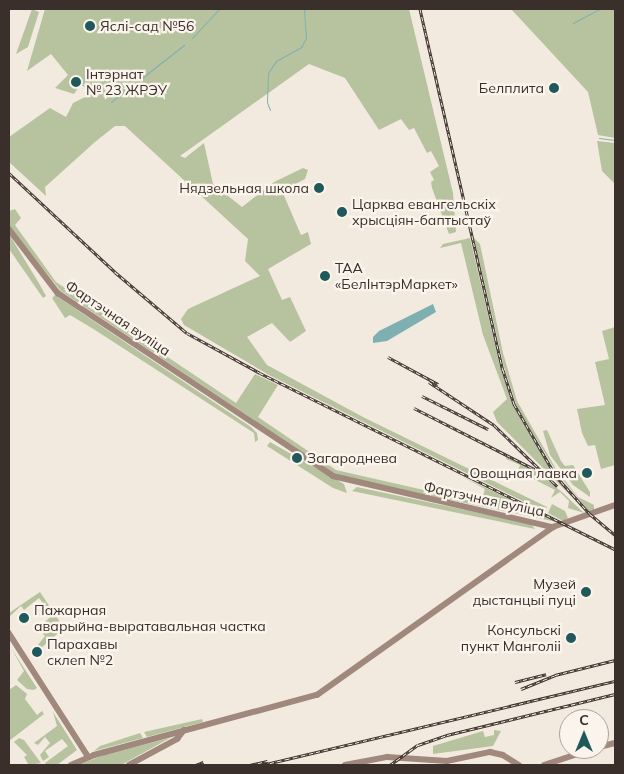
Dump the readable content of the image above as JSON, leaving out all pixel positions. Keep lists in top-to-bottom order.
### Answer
{
  "streets": {
    "street": ["Фартэчная вуліца"]
  },
  "places": [
    "Яслі-сад №56",
    "Інтэрнат № 23 ЖРЭУ",
    "Белплита",
    "Нядзельная школа",
    "Царква евангельскіх хрысціян-баптыстаў",
    "ТАА «БелІнтэрМаркет»",
    "Загароднева",
    "Овощная лавка",
    "Музей дыстанцыі пуці",
    "Пажарная аварыйна-выратавальная частка",
    "Консульскі пункт Манголіі",
    "Парахавы склеп №2"
  ],
  "north": "top"
}
